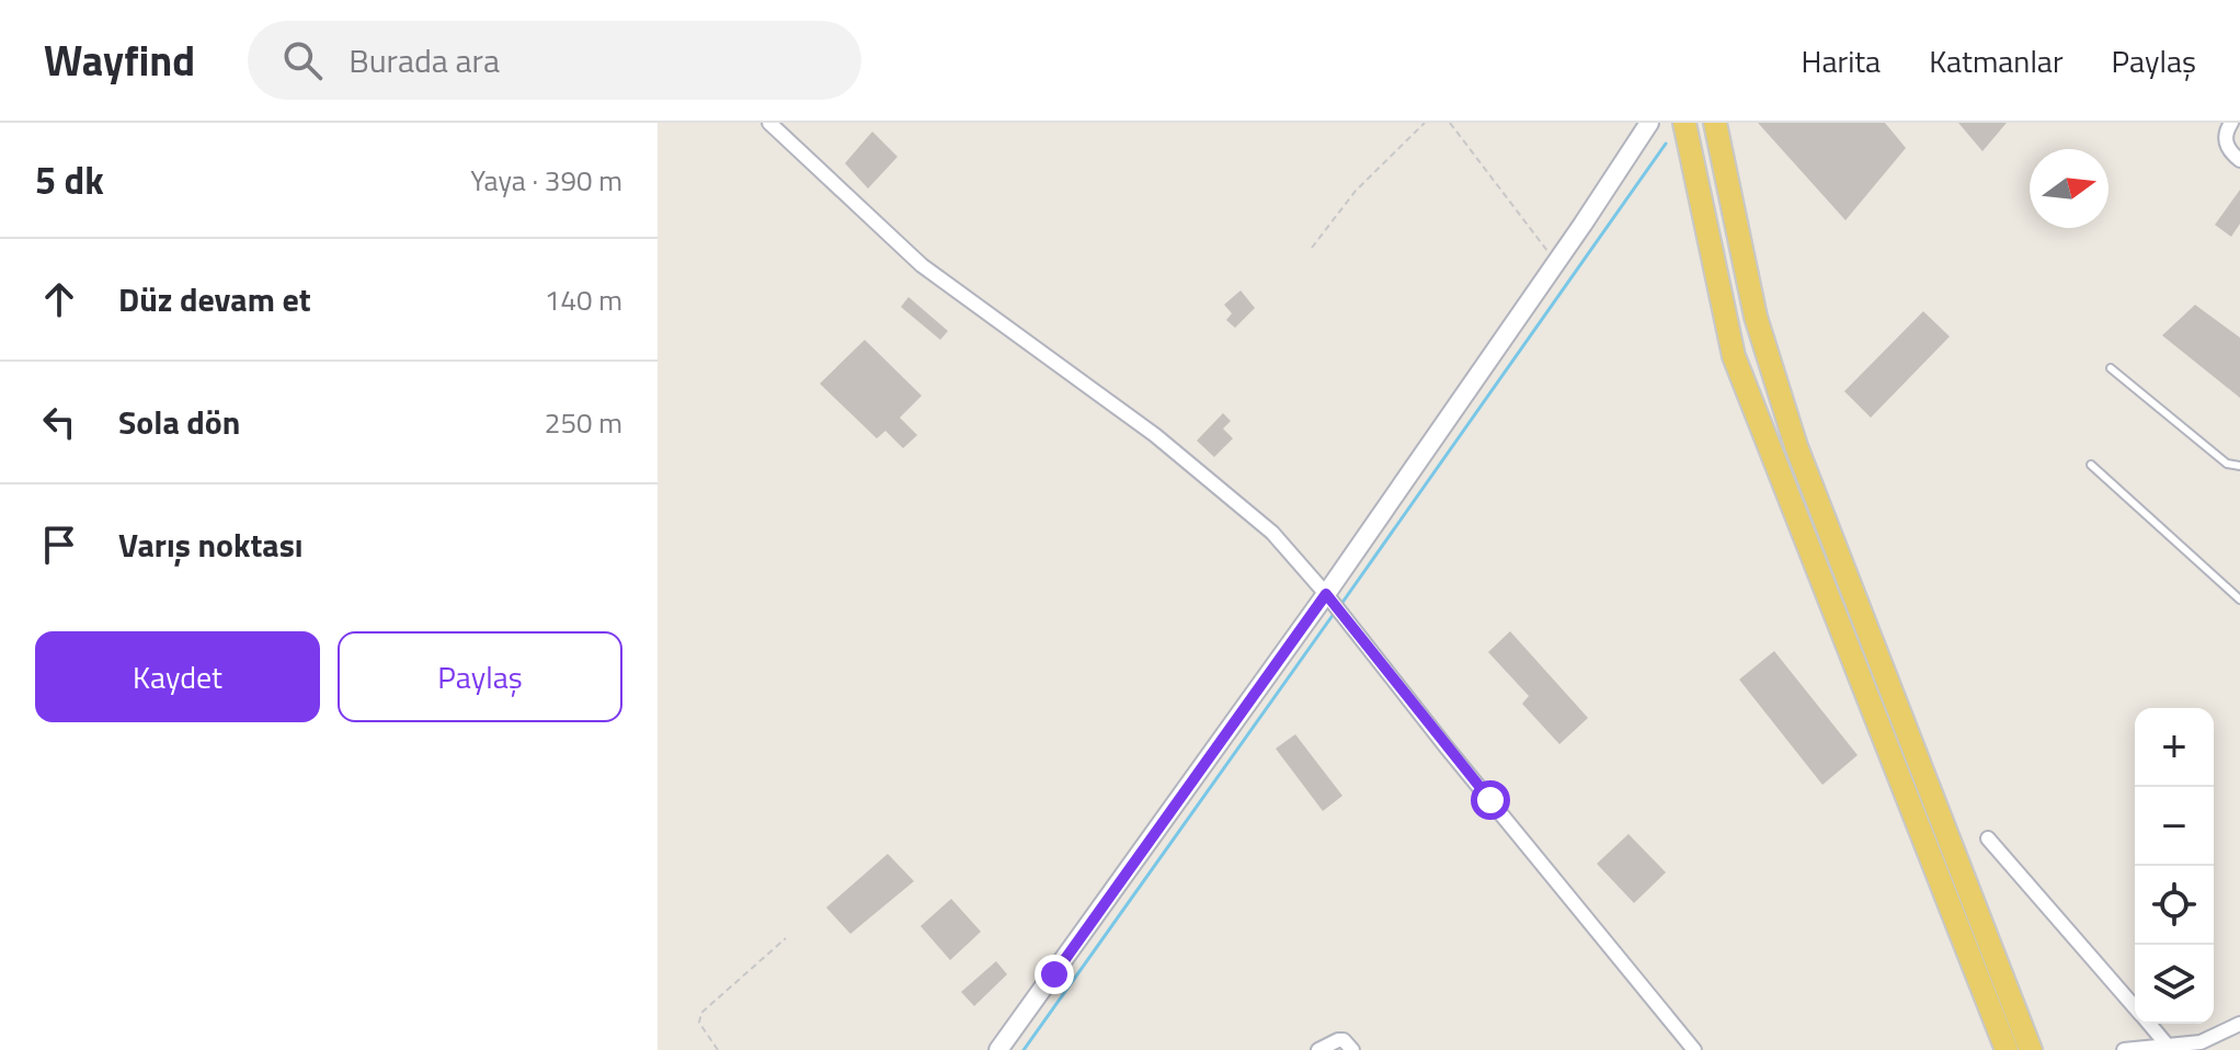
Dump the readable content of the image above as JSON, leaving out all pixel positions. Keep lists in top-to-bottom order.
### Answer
{
  "north": "right",
  "page": {
    "header": "Wayfind",
    "search": "Burada ara",
    "nav": ["Harita", "Katmanlar", "Paylaş"],
    "heading": ["5 dk", "Yaya · 390 m"],
    "list": [
      ["Düz devam et", "140 m"],
      ["Sola dön", "250 m"],
      "Varış noktası"
    ],
    "buttons": ["Kaydet", "Paylaş"],
    "map_buttons": ["+", "−"]
  }
}
